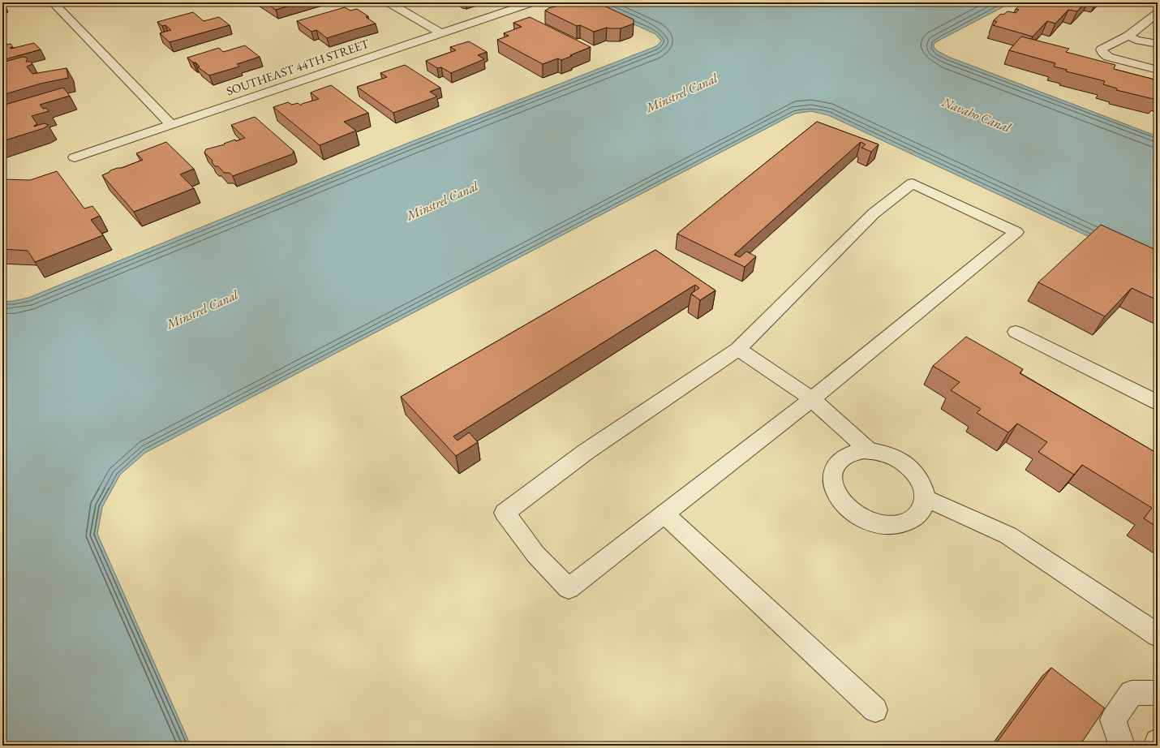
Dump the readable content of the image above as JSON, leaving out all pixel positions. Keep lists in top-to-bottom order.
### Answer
{
  "streets": {
    "street": ["SOUTHEAST 44TH STREET"]
  },
  "water": ["Minstrel Canal", "Navaho Canal"]
}
